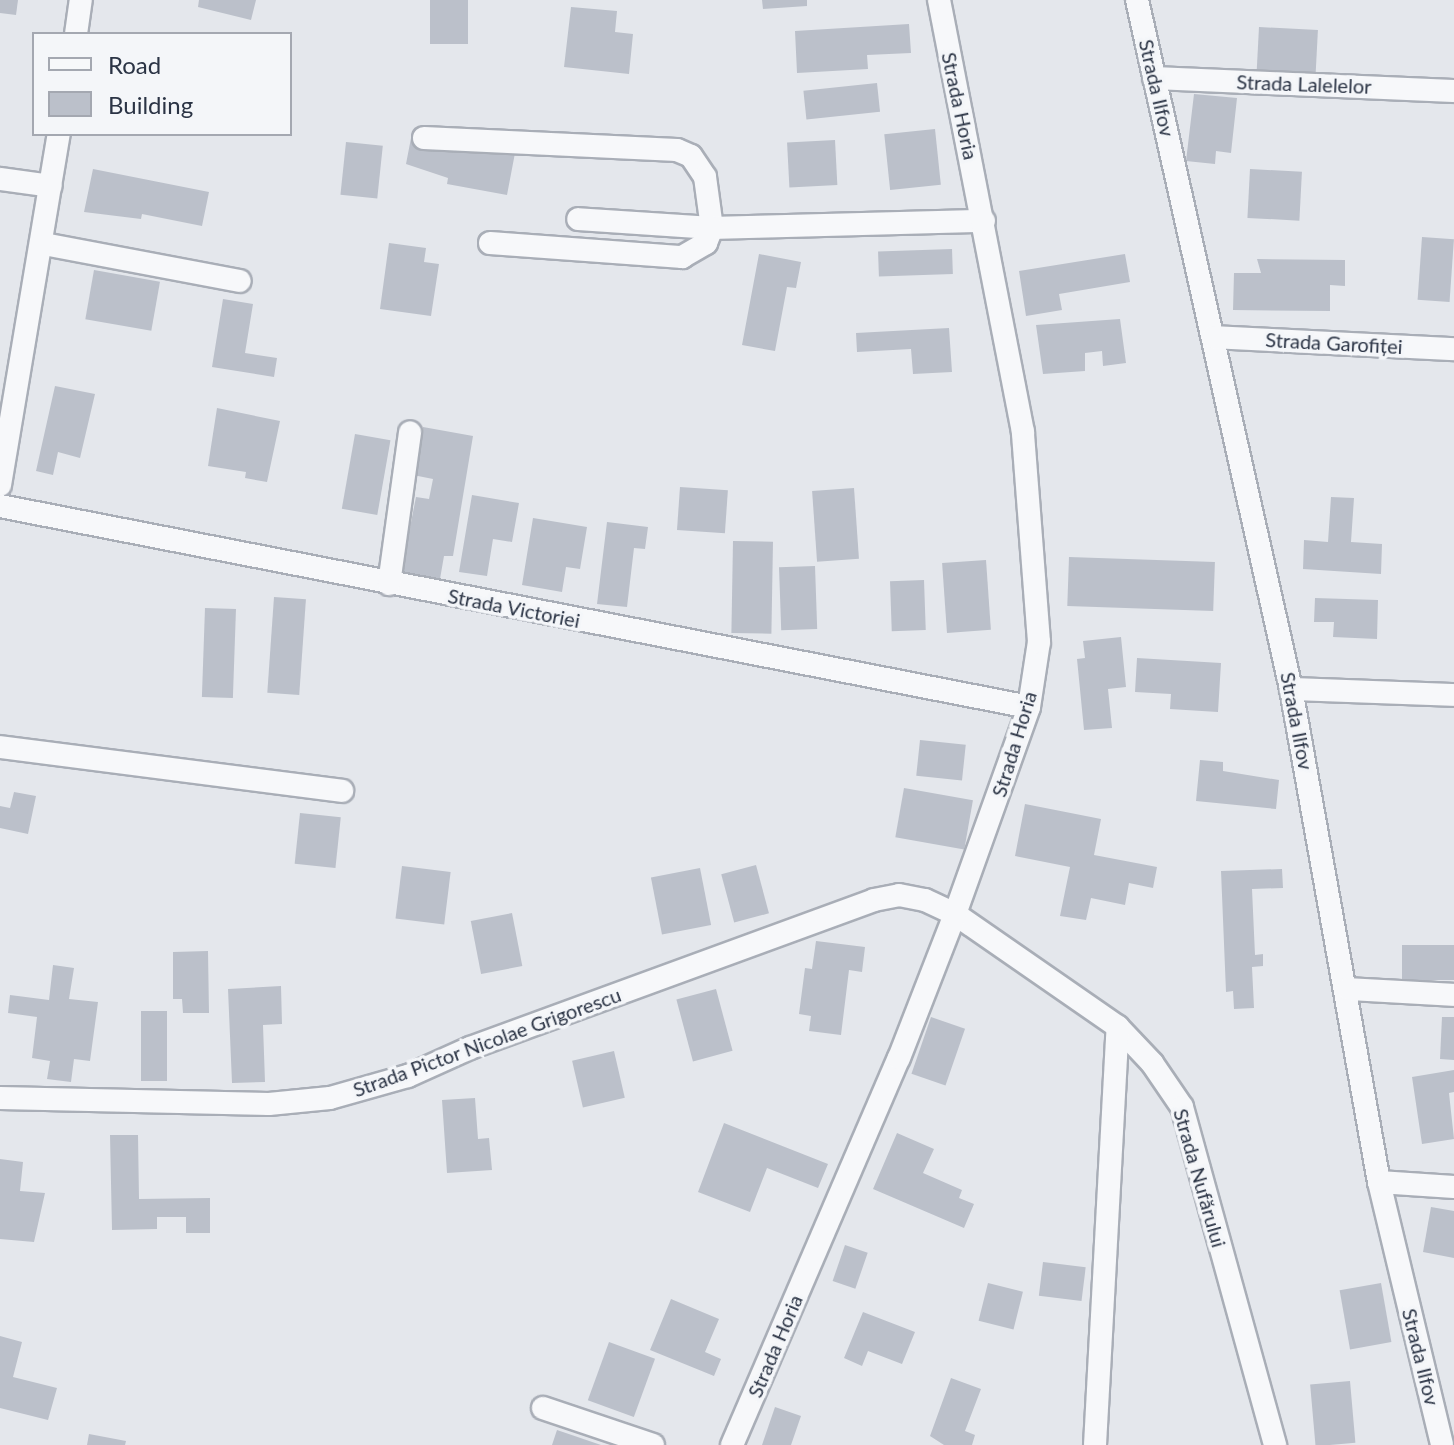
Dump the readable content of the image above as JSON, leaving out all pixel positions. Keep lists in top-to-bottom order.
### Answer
{
  "streets": {
    "street": [
      "Strada Lalelelor",
      "Strada Ilfov",
      "Strada Horia",
      "Strada Garofiței",
      "Strada Victoriei",
      "Strada Pictor Nicolae Grigorescu",
      "Strada Nufărului"
    ]
  },
  "crossings": [
    ["Strada Lalelelor", "Strada Ilfov"],
    ["Strada Ilfov", "Strada Garofiței"],
    ["Strada Horia", "Strada Victoriei"],
    ["Strada Horia", "Strada Pictor Nicolae Grigorescu"],
    ["Strada Horia", "Strada Nufărului"],
    ["Strada Pictor Nicolae Grigorescu", "Strada Nufărului"]
  ],
  "legend": ["Road", "Building"]
}
